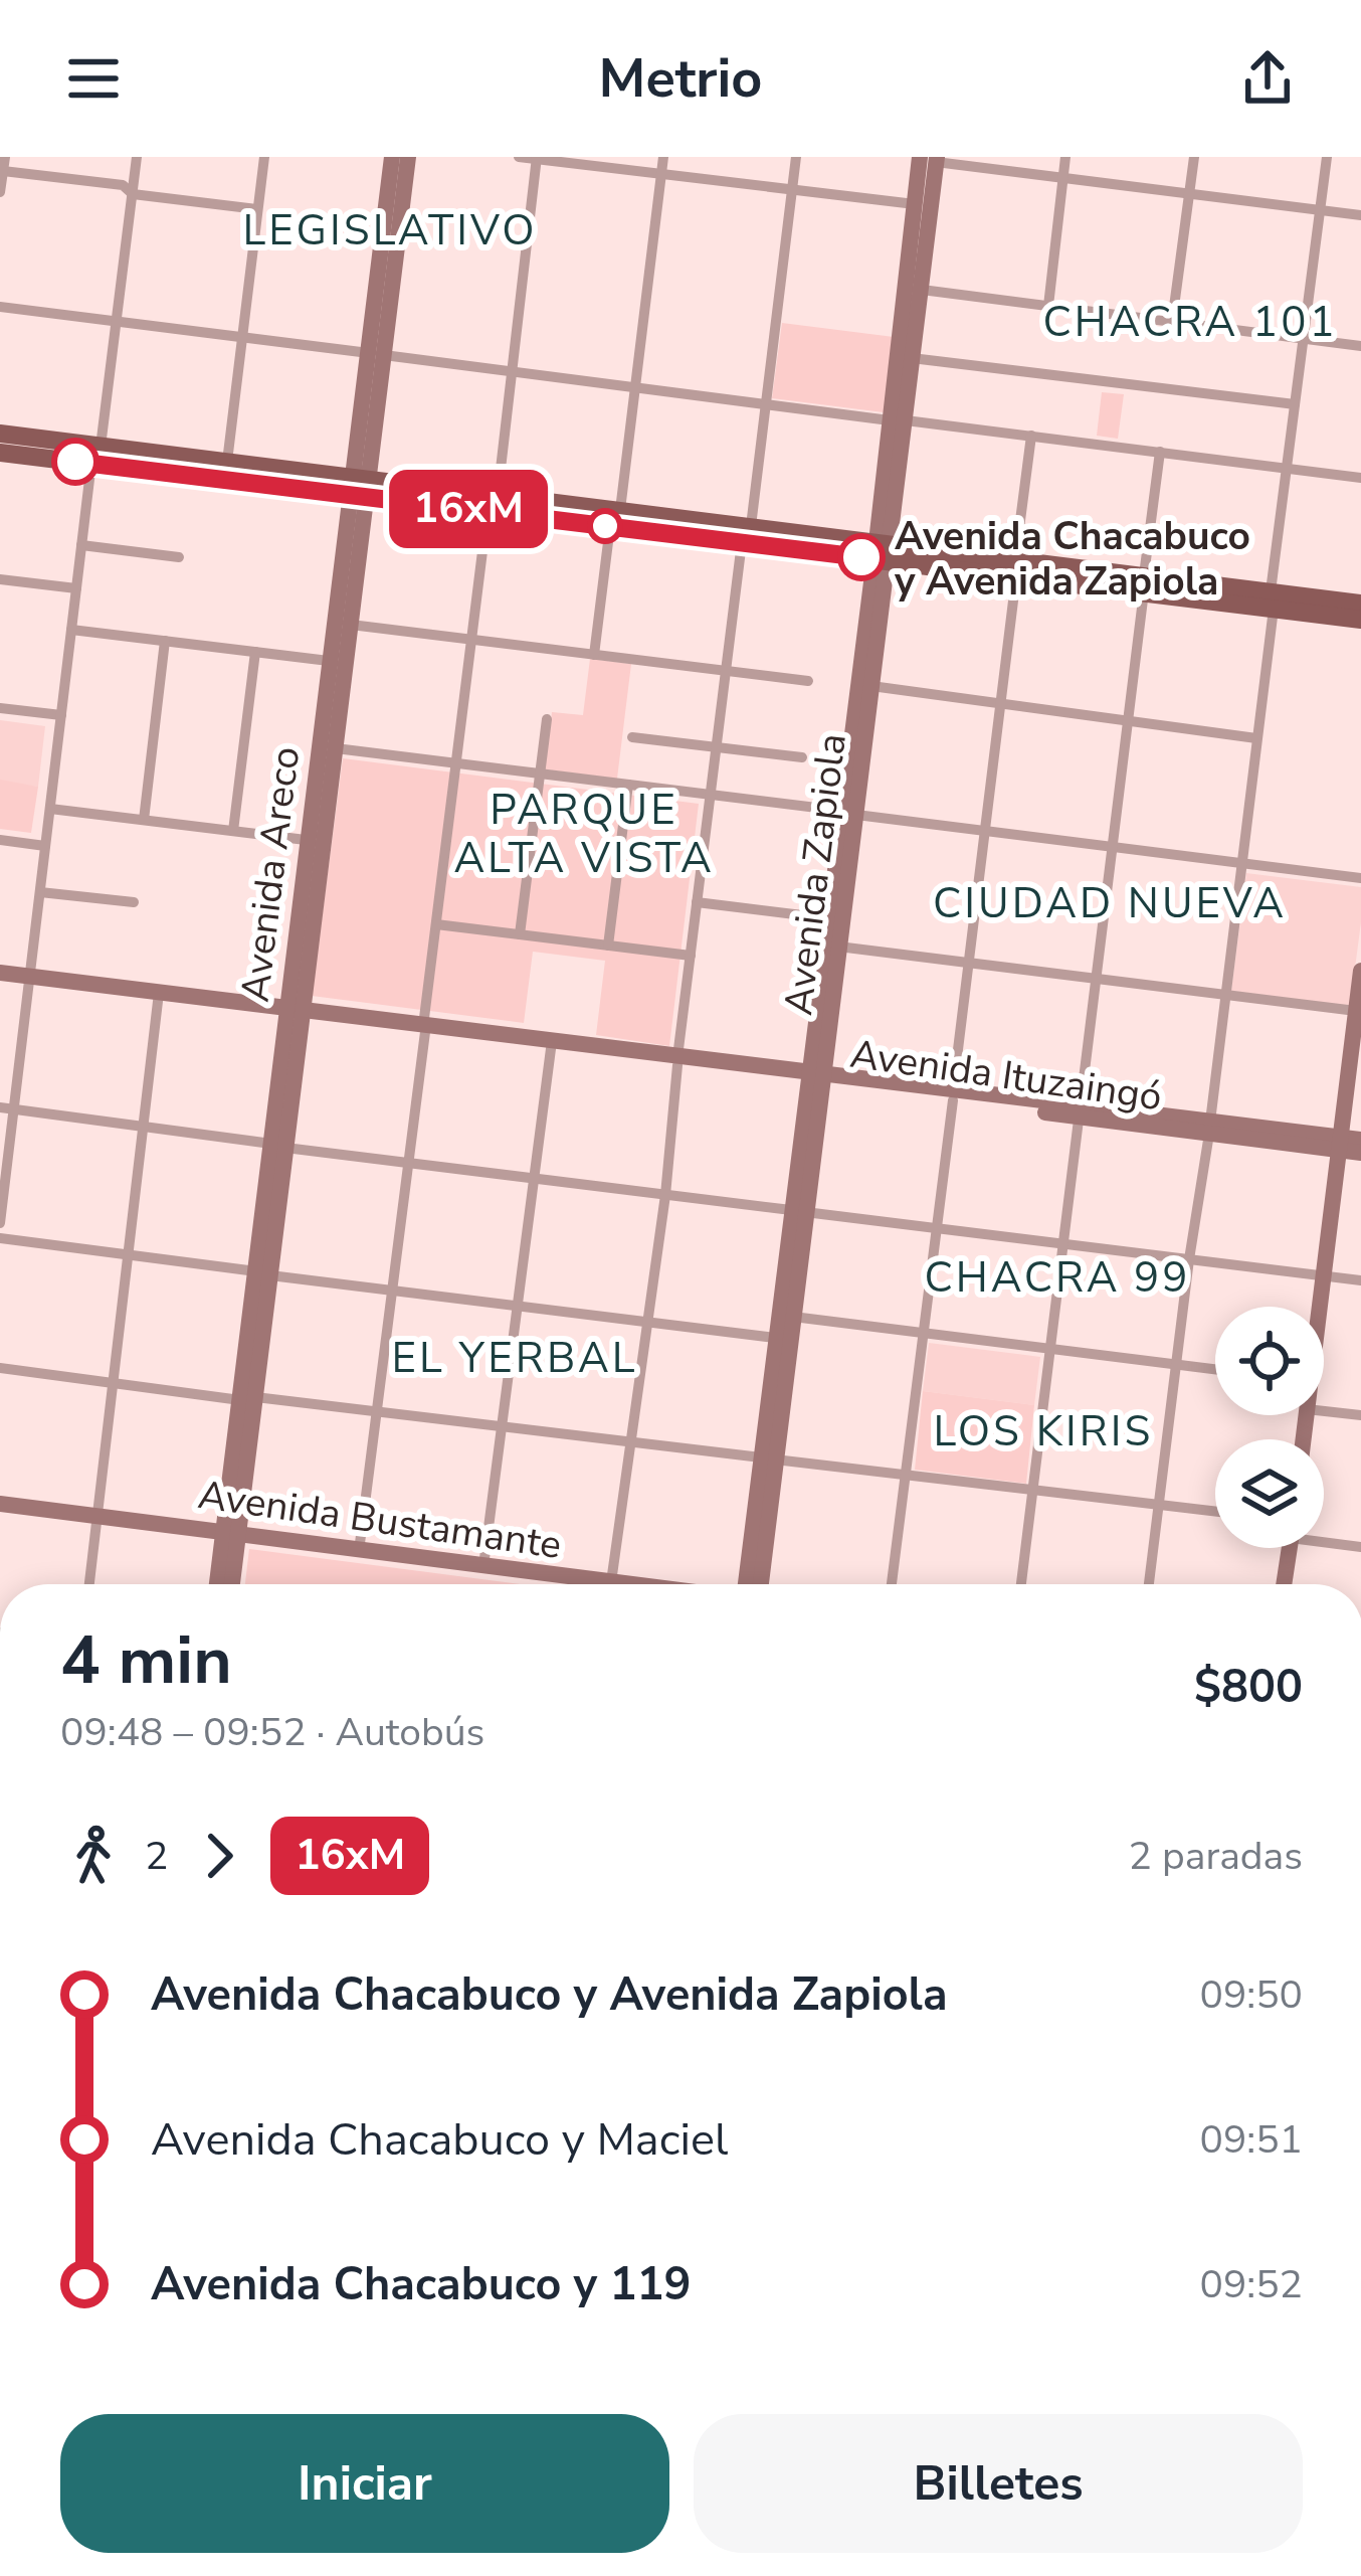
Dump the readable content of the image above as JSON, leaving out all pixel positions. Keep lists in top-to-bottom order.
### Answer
{
  "streets": {
    "main road": [
      "Avenida Areco",
      "Avenida Zapiola",
      "Avenida Ituzaingó",
      "Avenida Bustamante"
    ]
  },
  "crossings": [
    ["Avenida Areco", "Avenida Ituzaingó"],
    ["Avenida Areco", "Avenida Bustamante"],
    ["Avenida Zapiola", "Avenida Ituzaingó"]
  ],
  "districts": [
    "LEGISLATIVO",
    "CHACRA 101",
    "PARQUE ALTA VISTA",
    "CIUDAD NUEVA",
    "CHACRA 99",
    "EL YERBAL",
    "LOS KIRIS"
  ],
  "places": ["Avenida Chacabuco y Avenida Zapiola"],
  "lines": ["bus line 16xM"],
  "page": {
    "header": "Metrio",
    "on_map": "16xM",
    "heading": ["4 min", "09:48 – 09:52 · Autobús", "$800"],
    "legs": ["2", "16xM", "2 paradas"],
    "list": [
      {
        "name": "Avenida Chacabuco y Avenida Zapiola",
        "value": "09:50"
      },
      {
        "name": "Avenida Chacabuco y Maciel",
        "value": "09:51"
      },
      {
        "name": "Avenida Chacabuco y 119",
        "value": "09:52"
      }
    ],
    "buttons": ["Iniciar", "Billetes"]
  }
}
